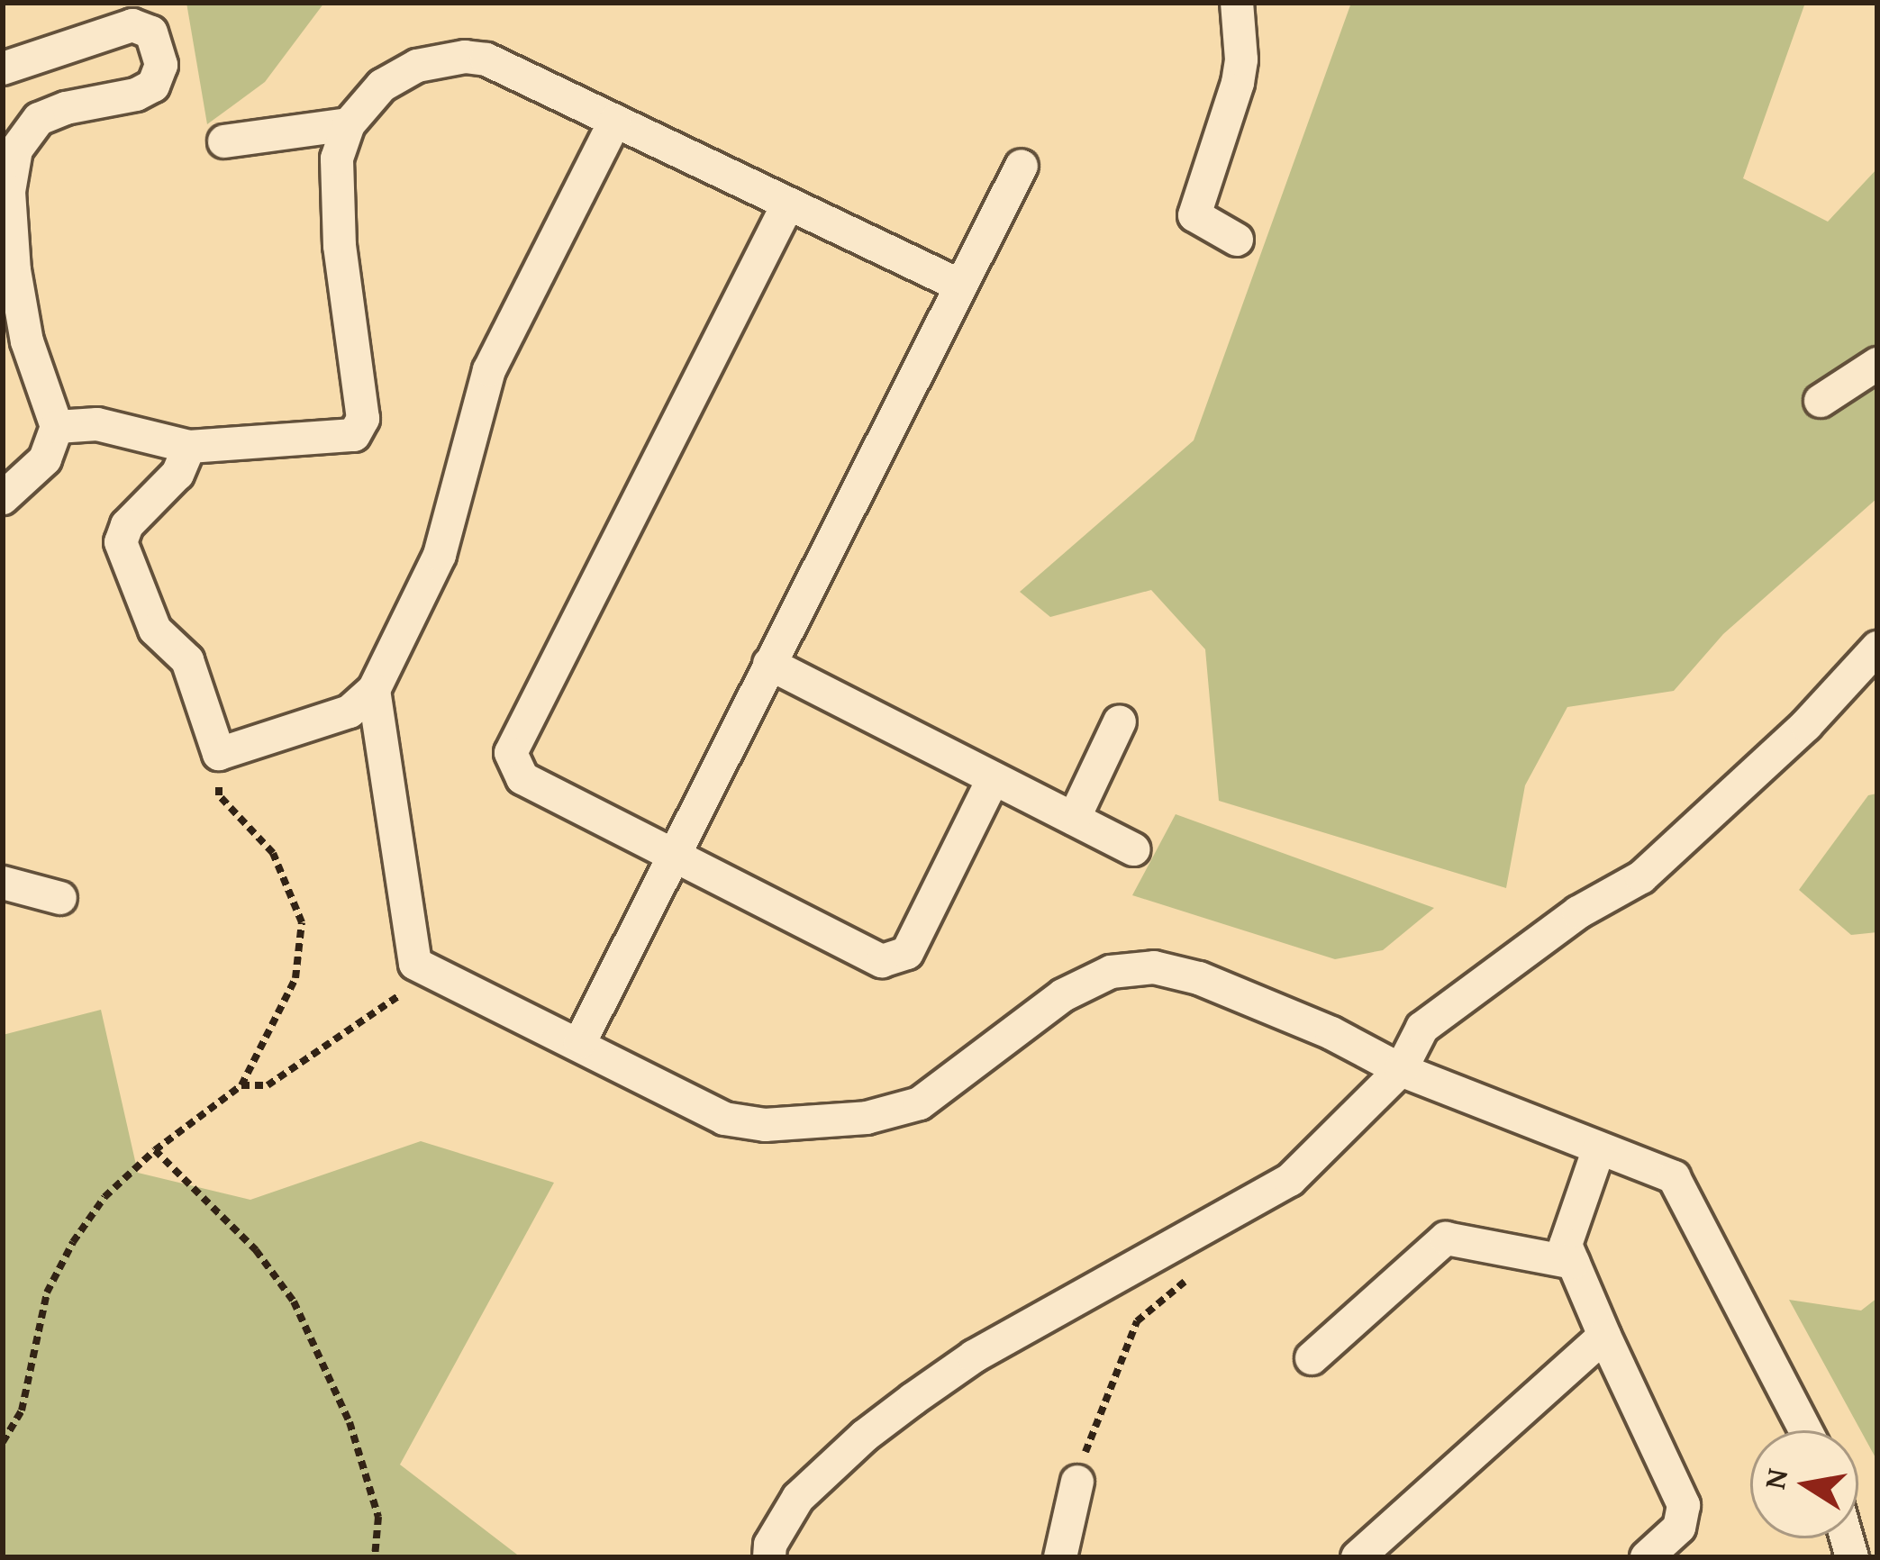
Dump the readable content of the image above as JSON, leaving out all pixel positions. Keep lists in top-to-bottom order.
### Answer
{
  "north": "left"
}
